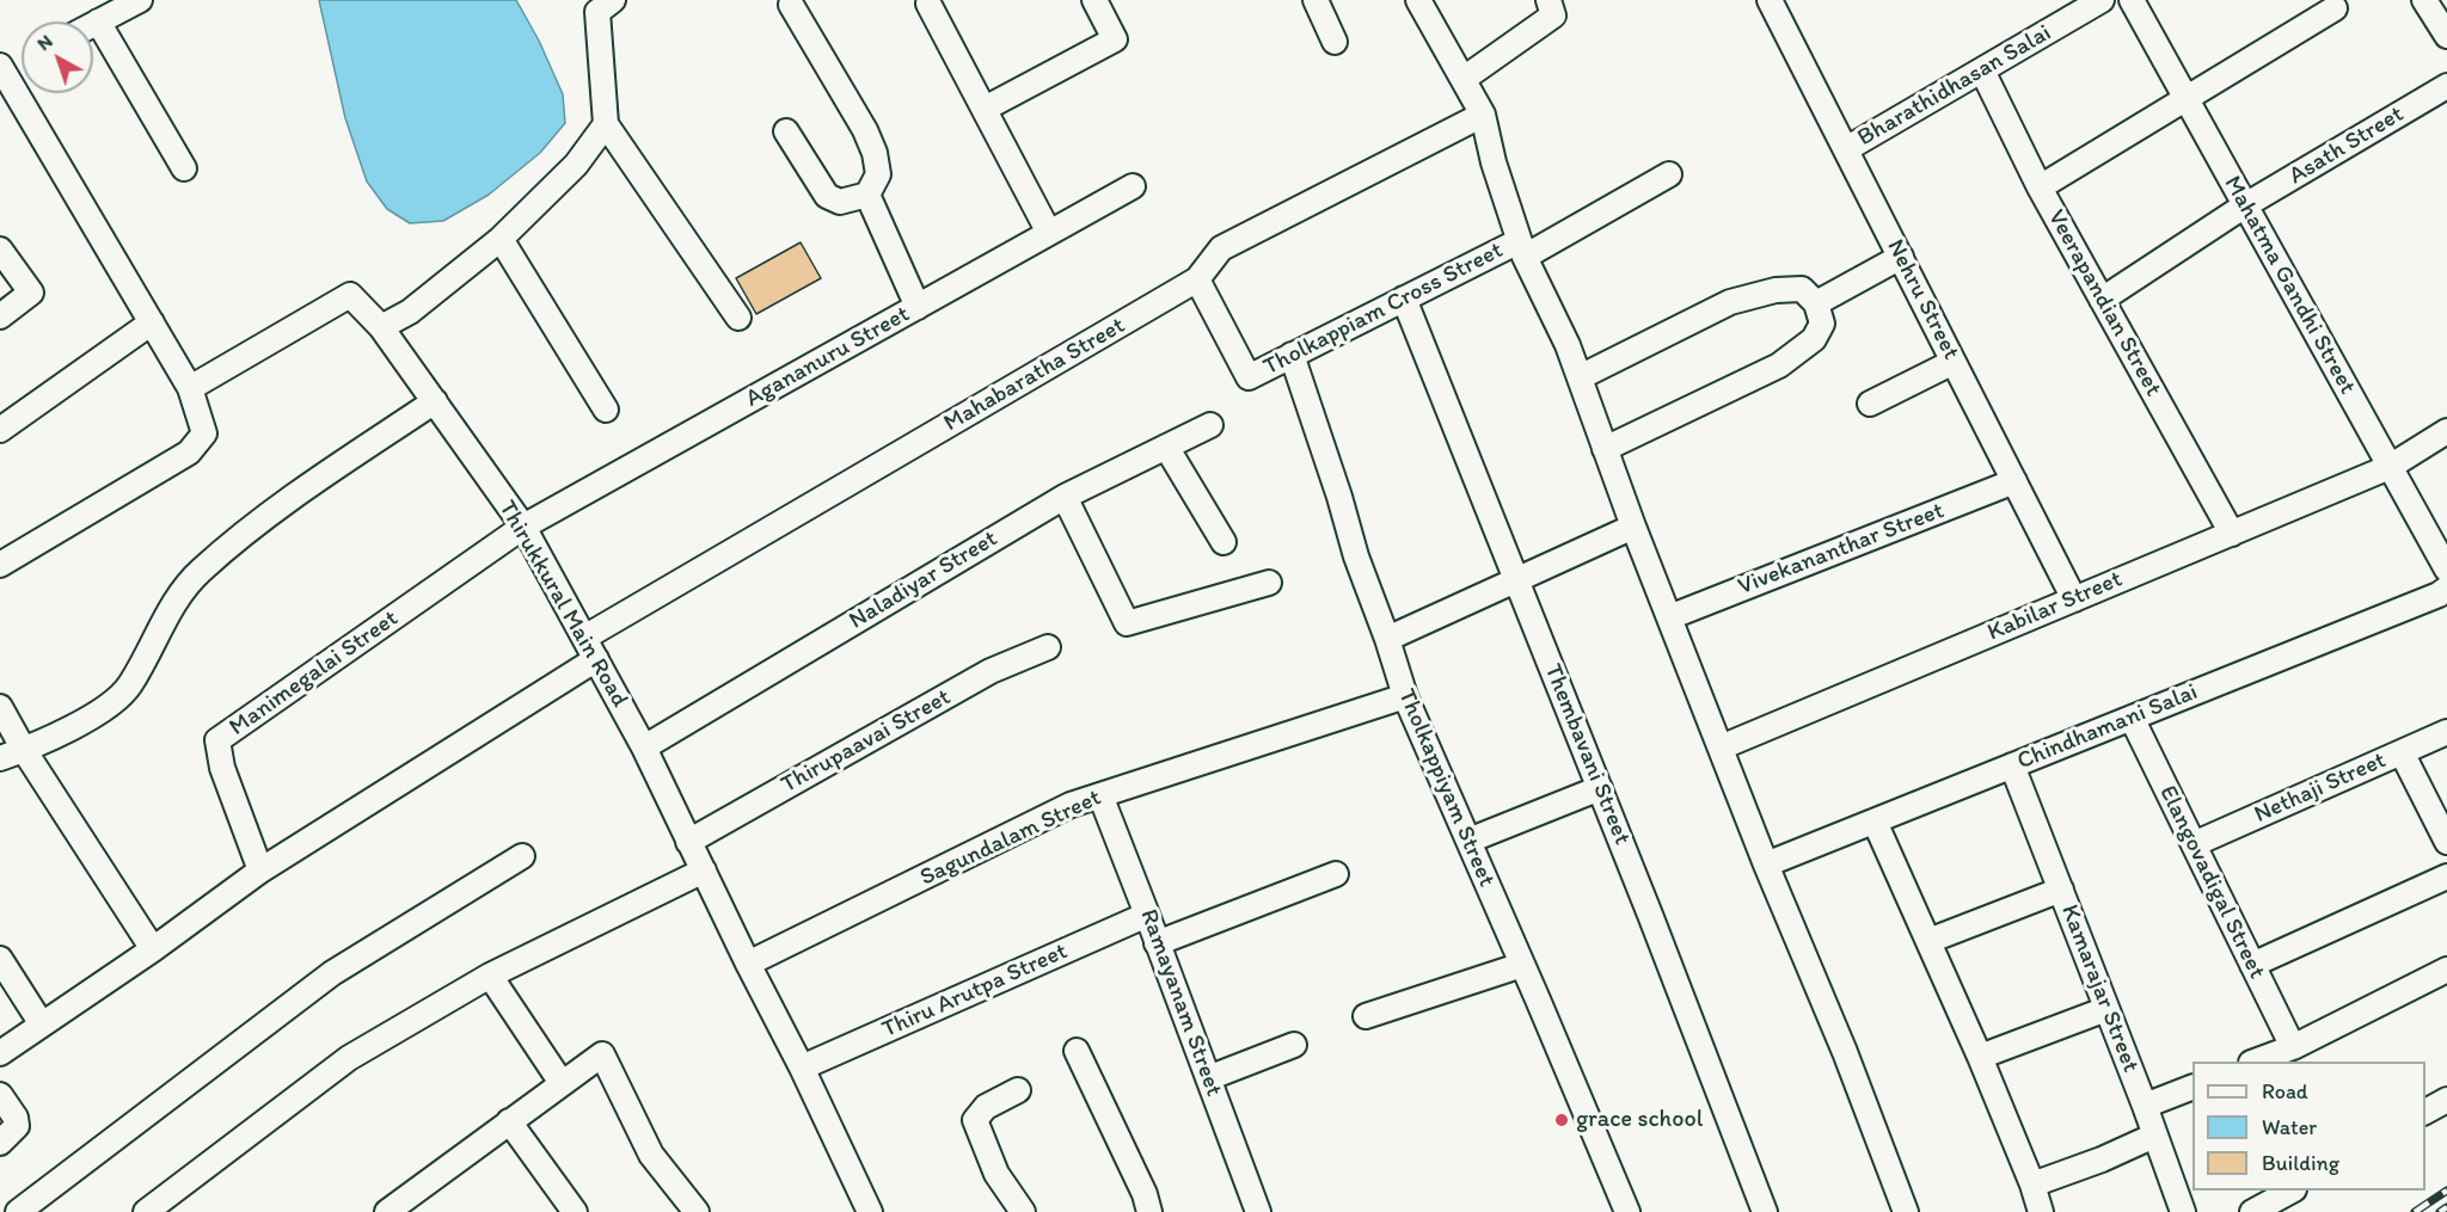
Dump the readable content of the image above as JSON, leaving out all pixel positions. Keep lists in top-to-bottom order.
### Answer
{
  "streets": {
    "street": [
      "Bharathidhasan Salai",
      "Asath Street",
      "Mahatma Gandhi Street",
      "Nehru Street",
      "Veerapandian Street",
      "Tholkappiam Cross Street",
      "Agananuru Street",
      "Mahabaratha Street",
      "Vivekananthar Street",
      "Naladiyar Street",
      "Thirukkural Main Road",
      "Kabilar Street",
      "Manimegalai Street",
      "Chindhamani Salai",
      "Thirupaavai Street",
      "Thembavani Street",
      "Tholkappiyam Street",
      "Nethaji Street",
      "Sagundalam Street",
      "Elangovadigal Street",
      "Kamarajar Street",
      "Thiru Arutpa Street",
      "Ramayanam Street"
    ]
  },
  "crossings": [
    ["Bharathidhasan Salai", "Nehru Street"],
    ["Bharathidhasan Salai", "Veerapandian Street"],
    ["Asath Street", "Mahatma Gandhi Street"],
    ["Asath Street", "Veerapandian Street"],
    ["Mahatma Gandhi Street", "Kabilar Street"],
    ["Nehru Street", "Vivekananthar Street"],
    ["Nehru Street", "Kabilar Street"],
    ["Veerapandian Street", "Kabilar Street"],
    ["Tholkappiam Cross Street", "Mahabaratha Street"],
    ["Tholkappiam Cross Street", "Thembavani Street"],
    ["Tholkappiam Cross Street", "Tholkappiyam Street"],
    ["Agananuru Street", "Thirukkural Main Road"],
    ["Agananuru Street", "Manimegalai Street"],
    ["Mahabaratha Street", "Thirukkural Main Road"],
    ["Naladiyar Street", "Thirukkural Main Road"],
    ["Thirukkural Main Road", "Manimegalai Street"],
    ["Thirukkural Main Road", "Thirupaavai Street"],
    ["Thirukkural Main Road", "Sagundalam Street"],
    ["Thirukkural Main Road", "Thiru Arutpa Street"],
    ["Chindhamani Salai", "Elangovadigal Street"],
    ["Chindhamani Salai", "Kamarajar Street"],
    ["Tholkappiyam Street", "Sagundalam Street"],
    ["Nethaji Street", "Elangovadigal Street"],
    ["Sagundalam Street", "Ramayanam Street"],
    ["Thiru Arutpa Street", "Ramayanam Street"]
  ],
  "places": ["grace school"],
  "legend": ["Road", "Water", "Building"],
  "north": "top left"
}
